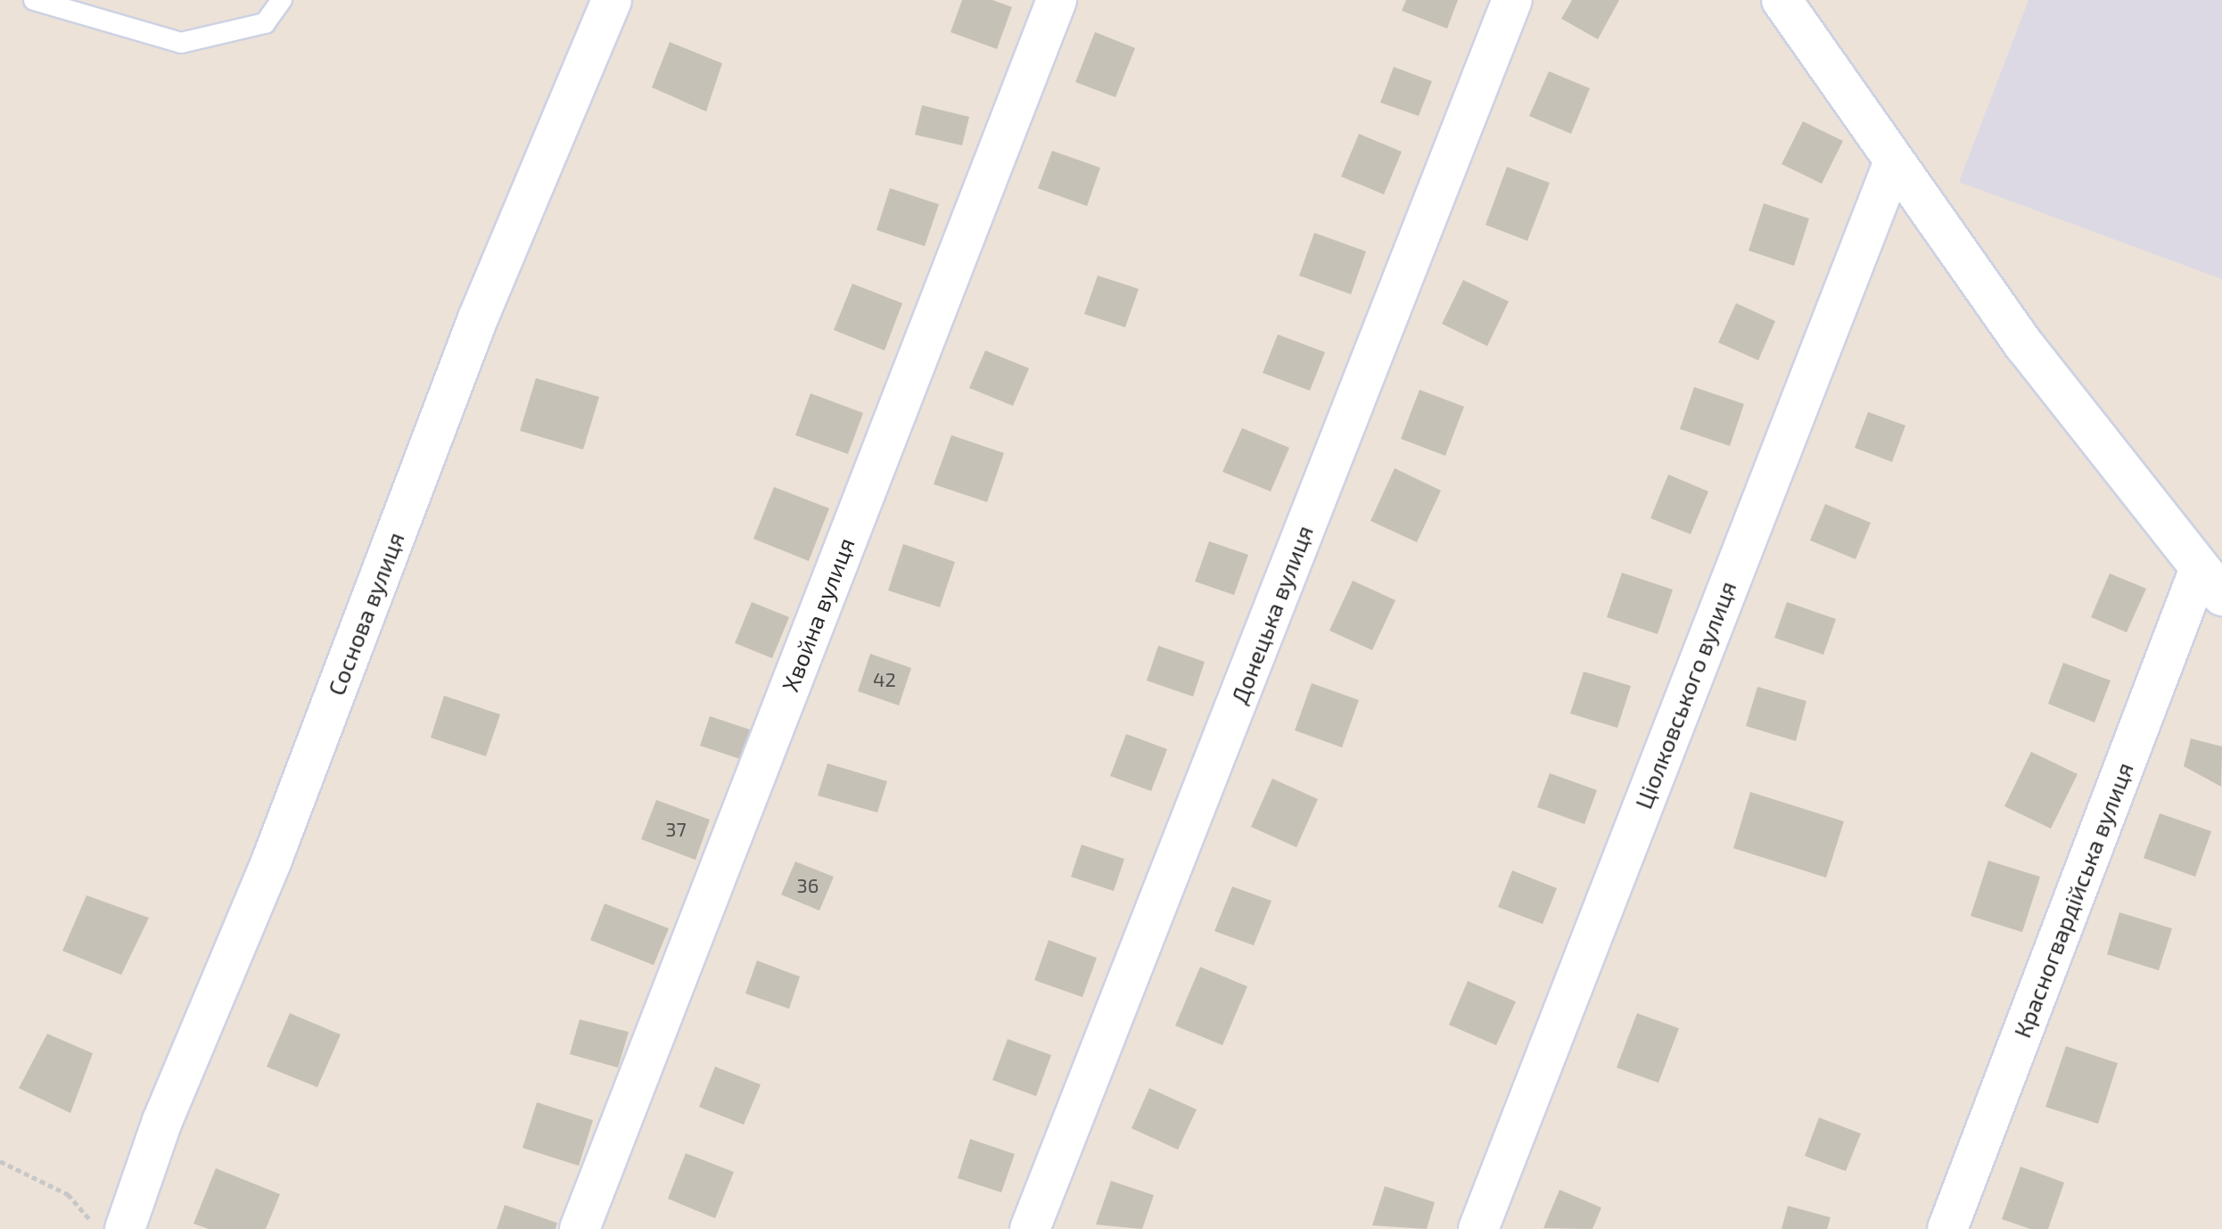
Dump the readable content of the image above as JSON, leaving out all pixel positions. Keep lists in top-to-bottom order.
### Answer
{
  "streets": {
    "street": [
      "Соснова вулиця",
      "Хвойна вулиця",
      "Донецька вулиця",
      "Ціолковського вулиця",
      "Красногвардійська вулиця"
    ]
  },
  "house_numbers": ["42", "37", "36"]
}
